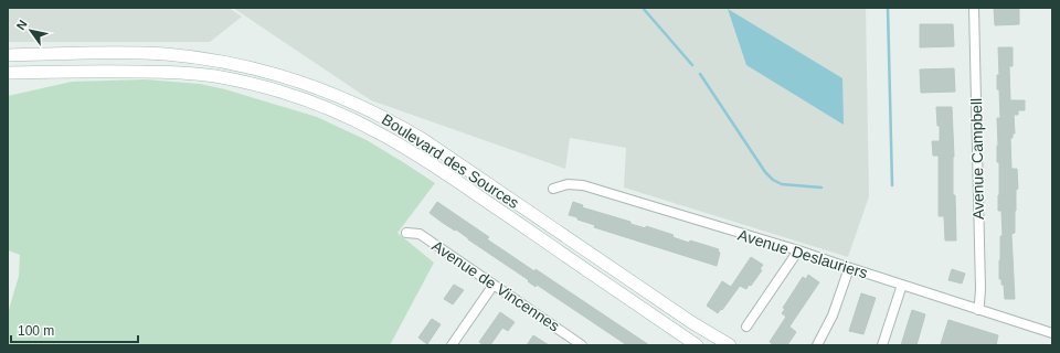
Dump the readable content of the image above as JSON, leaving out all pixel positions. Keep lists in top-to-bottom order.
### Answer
{
  "streets": {
    "main road": ["Boulevard des Sources"],
    "street": ["Avenue Campbell", "Avenue Deslauriers", "Avenue de Vincennes"]
  },
  "crossings": [
    ["Avenue Campbell", "Avenue Deslauriers"]
  ],
  "scale_bar": "100 m",
  "north": "top left"
}
